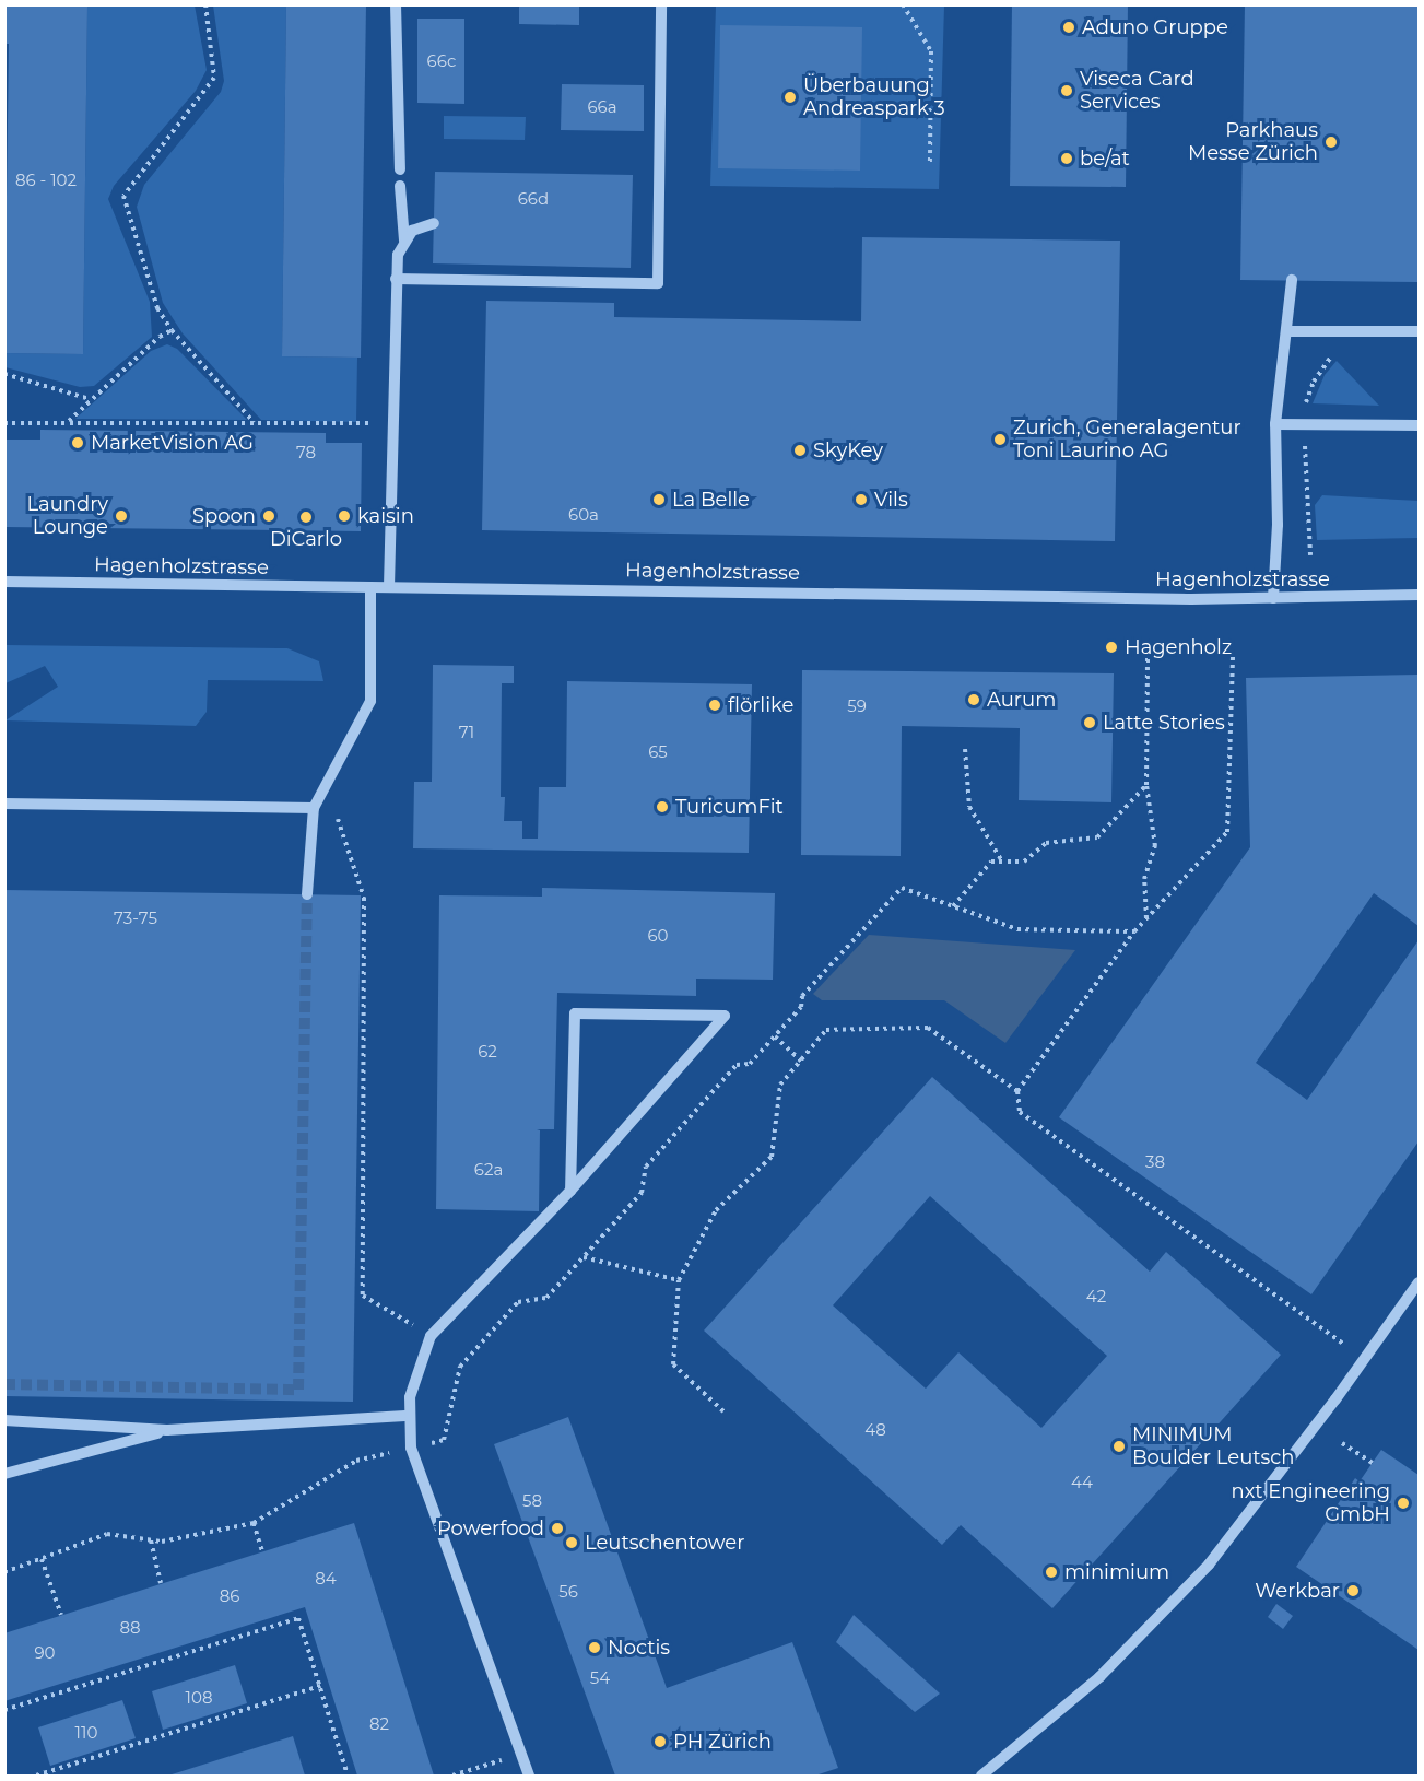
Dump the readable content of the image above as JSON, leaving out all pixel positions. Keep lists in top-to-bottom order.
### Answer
{
  "streets": {
    "street": ["Hagenholzstrasse"]
  },
  "places": [
    "Aduno Gruppe",
    "Viseca Card Services",
    "Überbauung Andreaspark 3",
    "Parkhaus Messe Zürich",
    "be/at",
    "Zurich, Generalagentur Toni Laurino AG",
    "MarketVision AG",
    "SkyKey",
    "La Belle",
    "Vils",
    "Laundry Lounge",
    "Spoon",
    "kaisin",
    "DiCarlo",
    "Hagenholz",
    "Aurum",
    "flörlike",
    "Latte Stories",
    "TuricumFit",
    "MINIMUM Boulder Leutsch",
    "nxt Engineering GmbH",
    "Powerfood",
    "Leutschentower",
    "minimium",
    "Werkbar",
    "Noctis",
    "PH Zürich"
  ],
  "house_numbers": [
    "66c",
    "66a",
    "86 - 102",
    "66d",
    "78",
    "60a",
    "59",
    "71",
    "65",
    "73-75",
    "60",
    "62",
    "38",
    "62a",
    "42",
    "48",
    "44",
    "58",
    "84",
    "56",
    "86",
    "88",
    "90",
    "54",
    "108",
    "82",
    "110"
  ]
}
